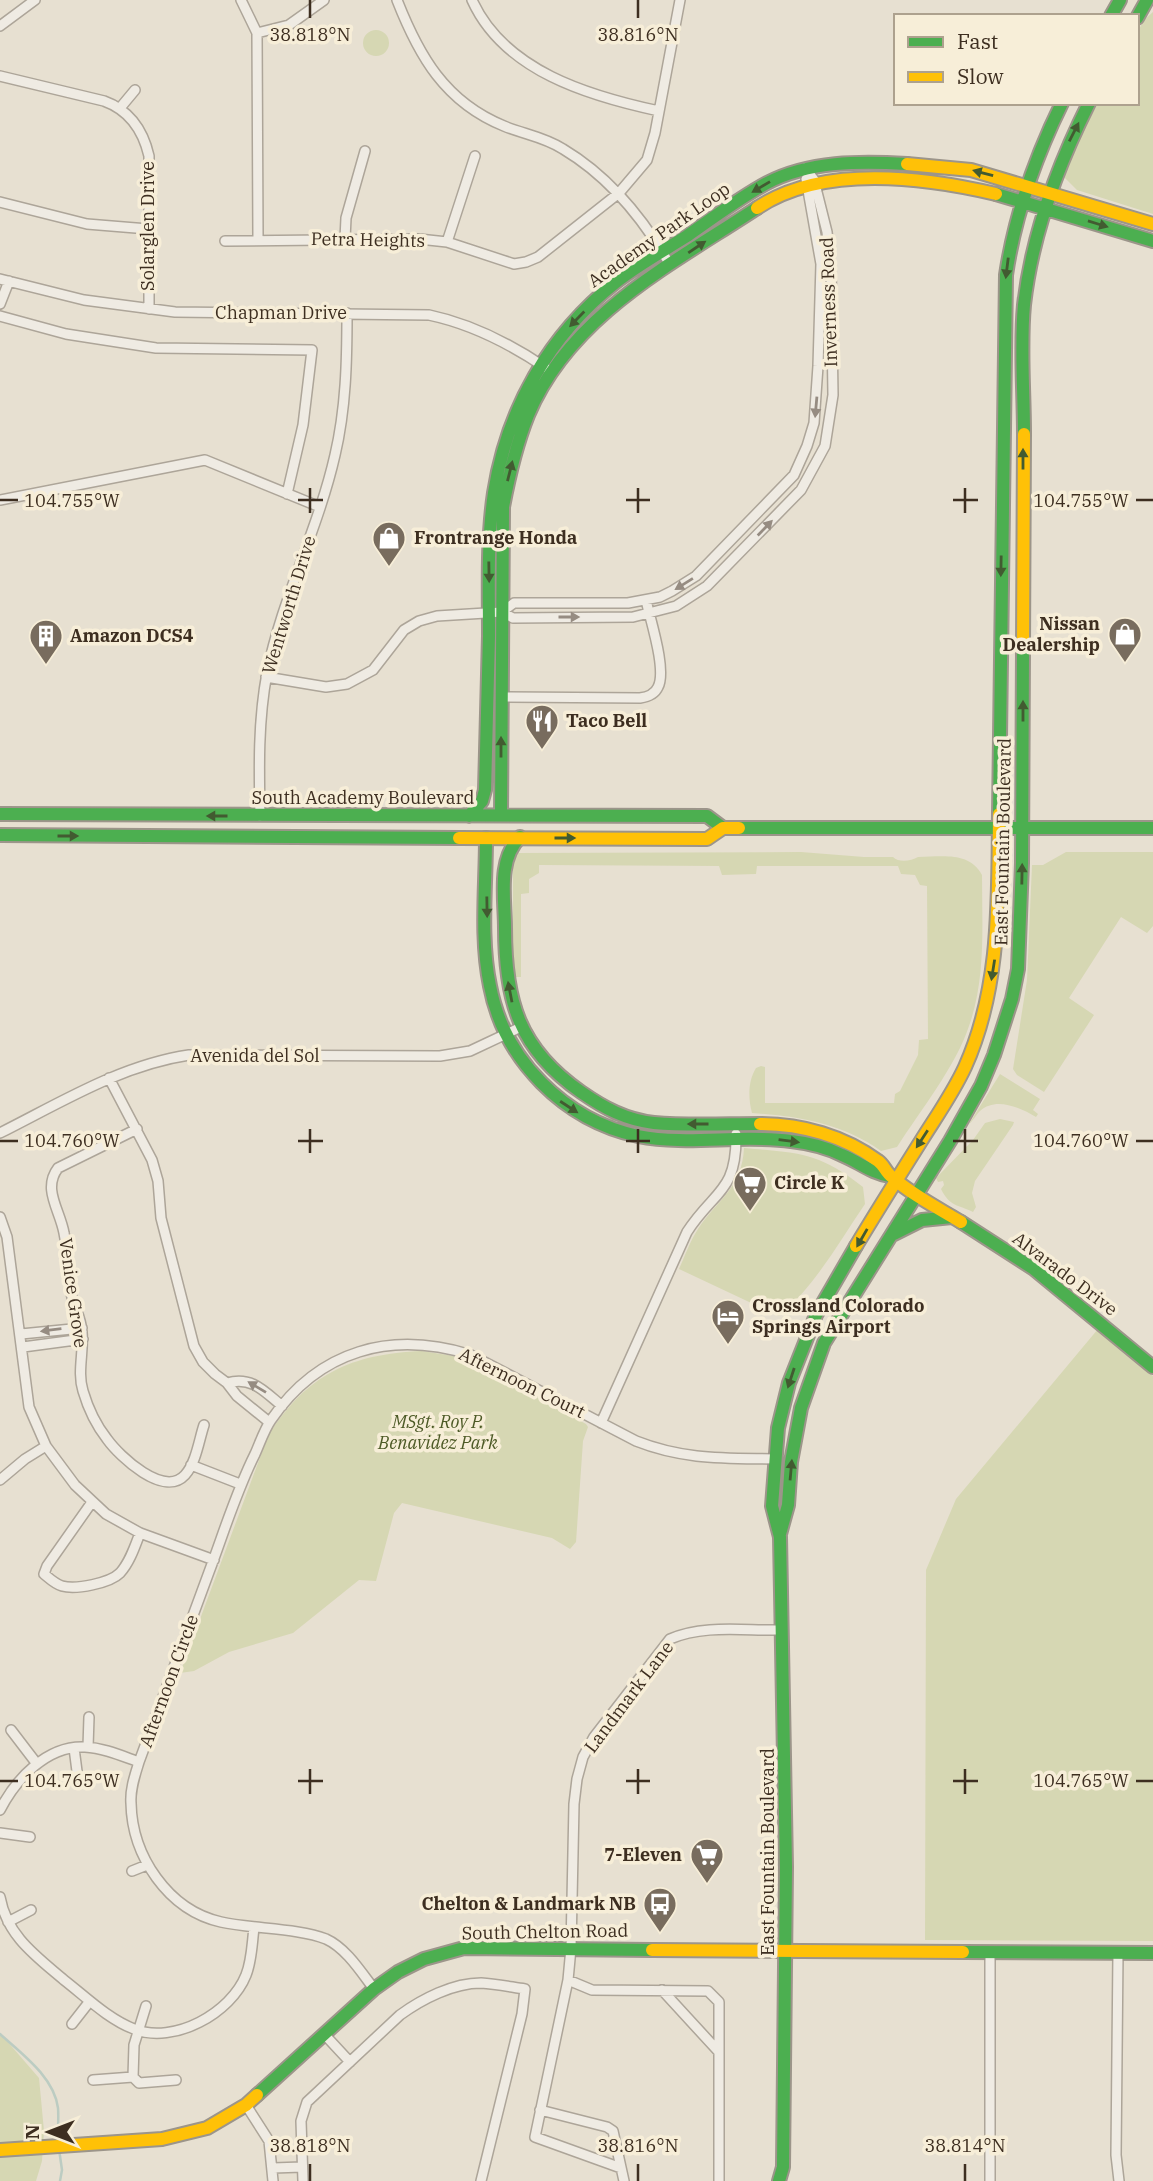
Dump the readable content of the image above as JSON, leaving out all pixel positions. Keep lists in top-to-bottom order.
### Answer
{
  "streets": {
    "main road": [
      "Academy Park Loop",
      "South Academy Boulevard",
      "East Fountain Boulevard",
      "Alvarado Drive",
      "South Chelton Road"
    ],
    "street": [
      "Solarglen Drive",
      "Petra Heights",
      "Inverness Road",
      "Chapman Drive",
      "Wentworth Drive",
      "Avenida del Sol",
      "Venice Grove",
      "Afternoon Court",
      "Afternoon Circle",
      "Landmark Lane"
    ]
  },
  "crossings": [
    ["Solarglen Drive", "Chapman Drive"],
    ["Academy Park Loop", "Inverness Road"],
    ["Academy Park Loop", "Chapman Drive"],
    ["Academy Park Loop", "South Academy Boulevard"],
    ["Academy Park Loop", "East Fountain Boulevard"],
    ["Chapman Drive", "Wentworth Drive"],
    ["Wentworth Drive", "South Academy Boulevard"],
    ["South Academy Boulevard", "East Fountain Boulevard"],
    ["East Fountain Boulevard", "Alvarado Drive"],
    ["East Fountain Boulevard", "Afternoon Court"],
    ["East Fountain Boulevard", "Landmark Lane"],
    ["East Fountain Boulevard", "South Chelton Road"],
    ["Afternoon Court", "Afternoon Circle"],
    ["Afternoon Circle", "South Chelton Road"],
    ["Landmark Lane", "South Chelton Road"]
  ],
  "parks": ["MSgt. Roy P. Benavidez Park"],
  "places": {
    "shop": ["Frontrange Honda", "Nissan Dealership"],
    "building": ["Amazon DCS4"],
    "restaurant": ["Taco Bell"],
    "supermarket": ["Circle K", "7-Eleven"],
    "hotel": ["Crossland Colorado Springs Airport"],
    "bus stop": ["Chelton & Landmark NB"]
  },
  "legend": ["Fast", "Slow"],
  "north": "left",
  "coordinates": [
    "38.818°N",
    "38.816°N",
    "104.755°W",
    "104.760°W",
    "104.765°W",
    "38.814°N"
  ]
}
